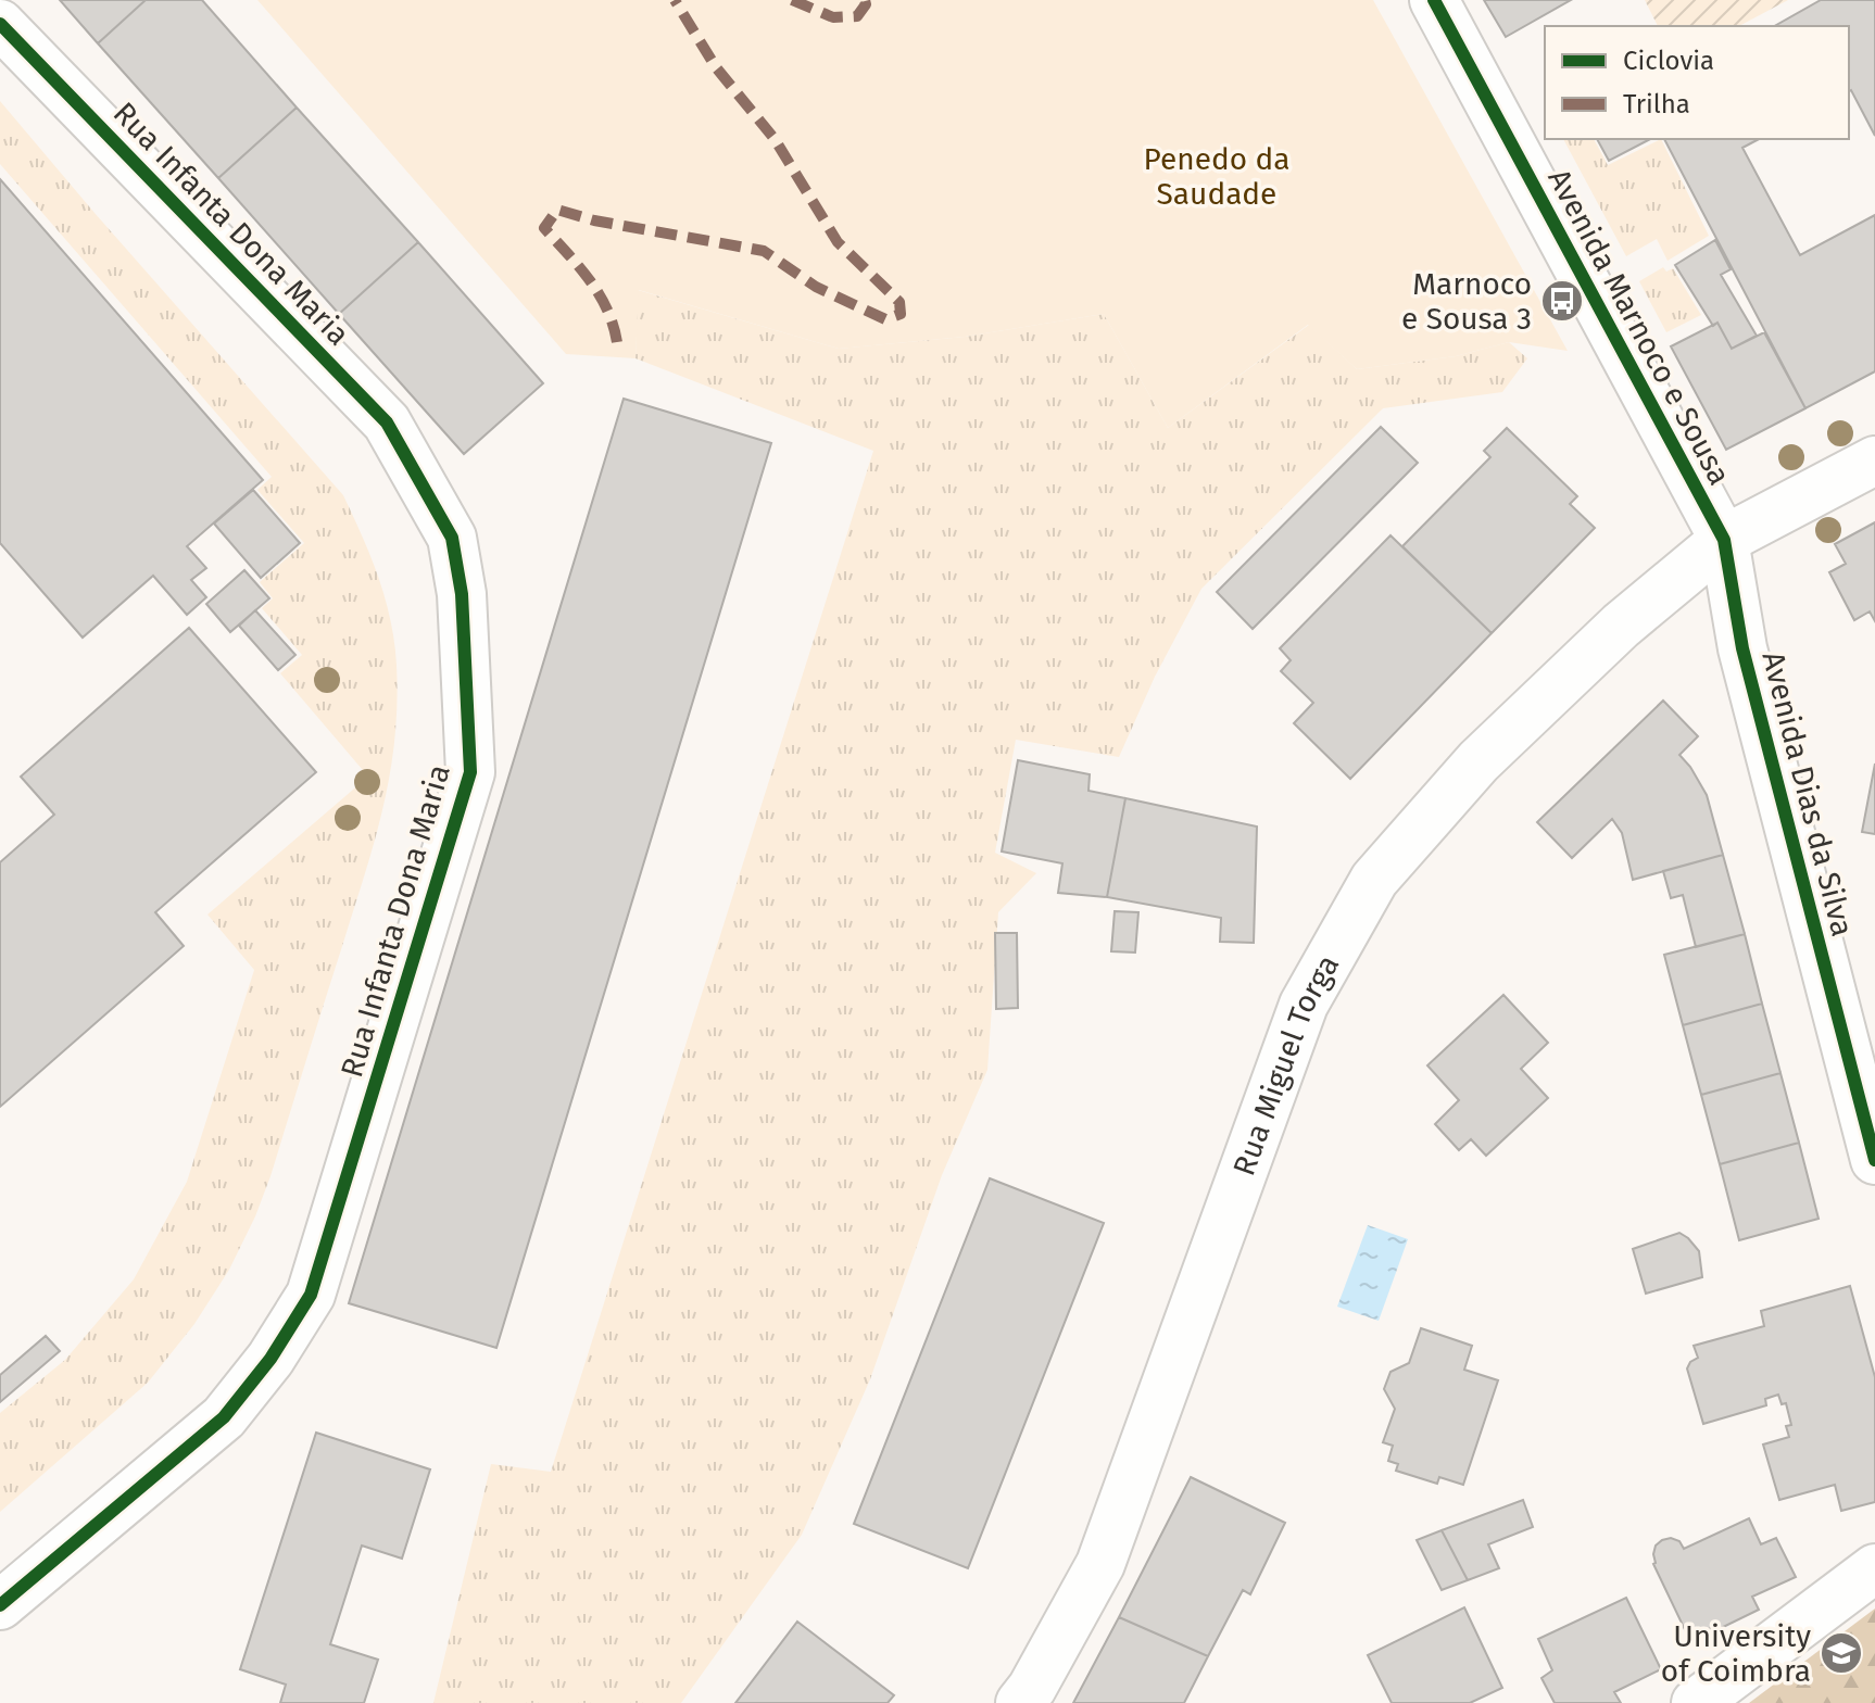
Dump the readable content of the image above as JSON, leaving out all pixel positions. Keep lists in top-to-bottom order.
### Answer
{
  "streets": {
    "street": [
      "Rua Infanta Dona Maria",
      "Avenida Marnoco e Sousa",
      "Avenida Dias da Silva",
      "Rua Miguel Torga"
    ]
  },
  "crossings": [
    ["Avenida Marnoco e Sousa", "Avenida Dias da Silva"],
    ["Avenida Marnoco e Sousa", "Rua Miguel Torga"],
    ["Avenida Dias da Silva", "Rua Miguel Torga"]
  ],
  "parks": ["Penedo da Saudade"],
  "places": {
    "bus stop": ["Marnoco e Sousa 3"],
    "school or university": ["University of Coimbra"]
  },
  "legend": ["Ciclovia", "Trilha"]
}
